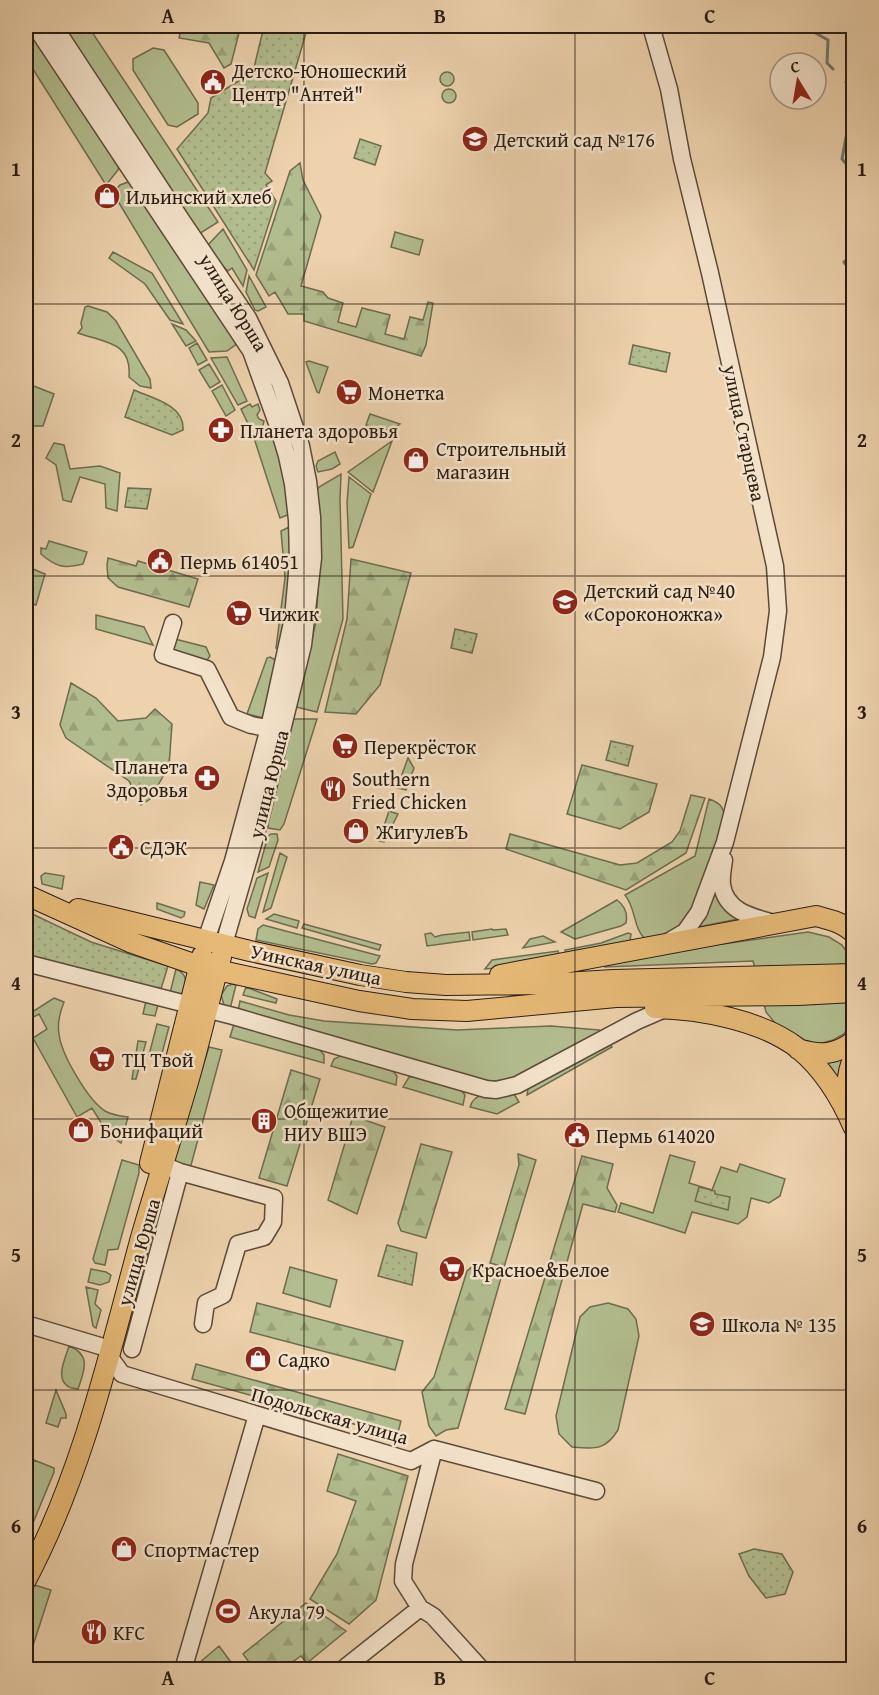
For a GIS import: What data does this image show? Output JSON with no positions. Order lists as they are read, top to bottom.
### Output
{
  "streets": {
    "main road": ["улица Юрша", "Уинская улица"],
    "street": ["улица Старцева", "Подольская улица"]
  },
  "crossings": [
    ["улица Юрша", "Уинская улица"],
    ["улица Юрша", "Подольская улица"]
  ],
  "places": {
    "public building": [
      "Детско-Юношеский Центр \"Антей\"",
      "Пермь 614051",
      "СДЭК",
      "Пермь 614020"
    ],
    "school or university": ["Детский сад №176", "Детский сад №40 «Сороконожка»", "Школа № 135"],
    "shop": [
      "Ильинский хлеб",
      "Строительный магазин",
      "ЖигулевЪ",
      "Бонифаций",
      "Садко",
      "Спортмастер"
    ],
    "supermarket": [
      "Монетка",
      "Чижик",
      "Перекрёсток",
      "ТЦ Твой",
      "Красное&Белое"
    ],
    "pharmacy": ["Планета здоровья", "Планета Здоровья"],
    "restaurant": ["Southern Fried Chicken", "KFC"],
    "building": ["Общежитие НИУ ВШЭ"],
    "sports": ["Акула 79"]
  },
  "north": "top",
  "grid": {
    "columns": ["A", "B", "C"],
    "rows": [
      "1",
      "2",
      "3",
      "4",
      "5",
      "6"
    ]
  }
}
